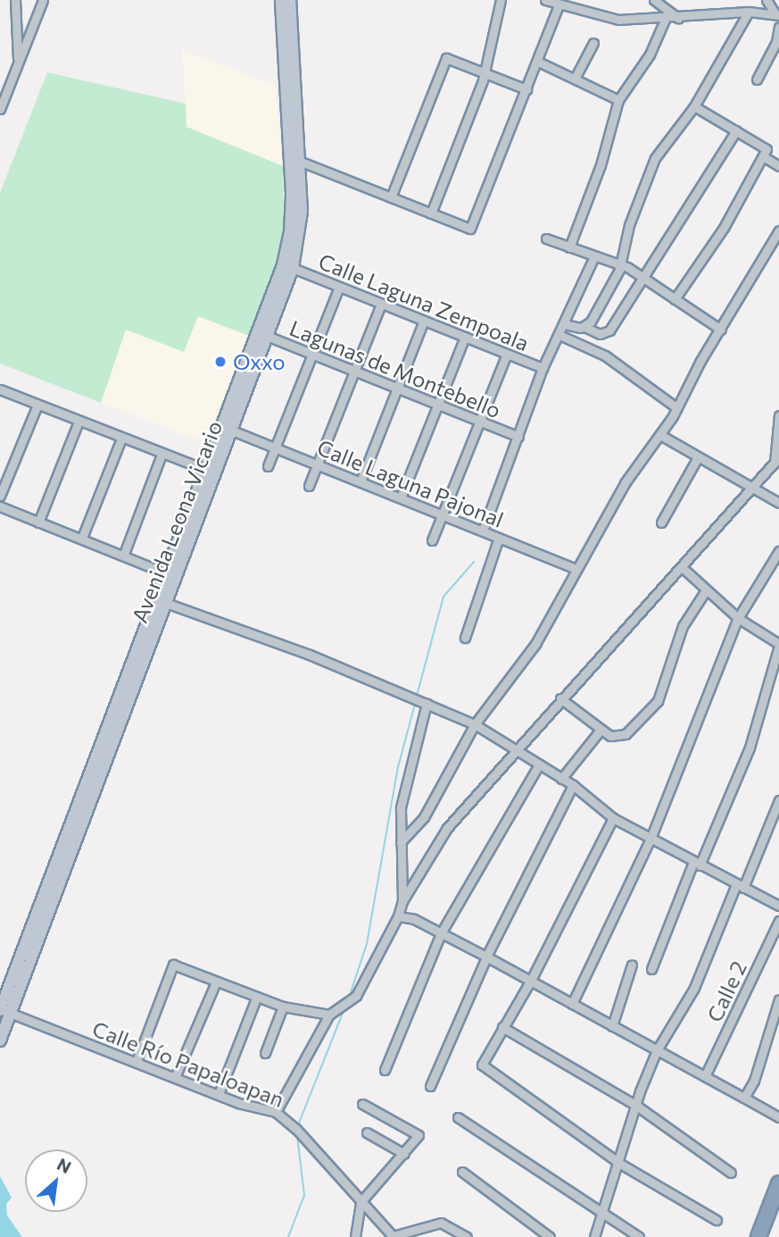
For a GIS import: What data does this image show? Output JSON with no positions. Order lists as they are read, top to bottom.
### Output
{
  "streets": {
    "street": [
      "Calle Laguna Zempoala",
      "Lagunas de Montebello",
      "Calle Laguna Pajonal",
      "Avenida Leona Vicario",
      "Calle 2",
      "Calle Río Papaloapan"
    ]
  },
  "crossings": [
    ["Calle Laguna Zempoala", "Avenida Leona Vicario"],
    ["Lagunas de Montebello", "Avenida Leona Vicario"],
    ["Calle Laguna Pajonal", "Avenida Leona Vicario"],
    ["Avenida Leona Vicario", "Calle Río Papaloapan"]
  ],
  "places": ["Oxxo"],
  "north": "top right"
}
